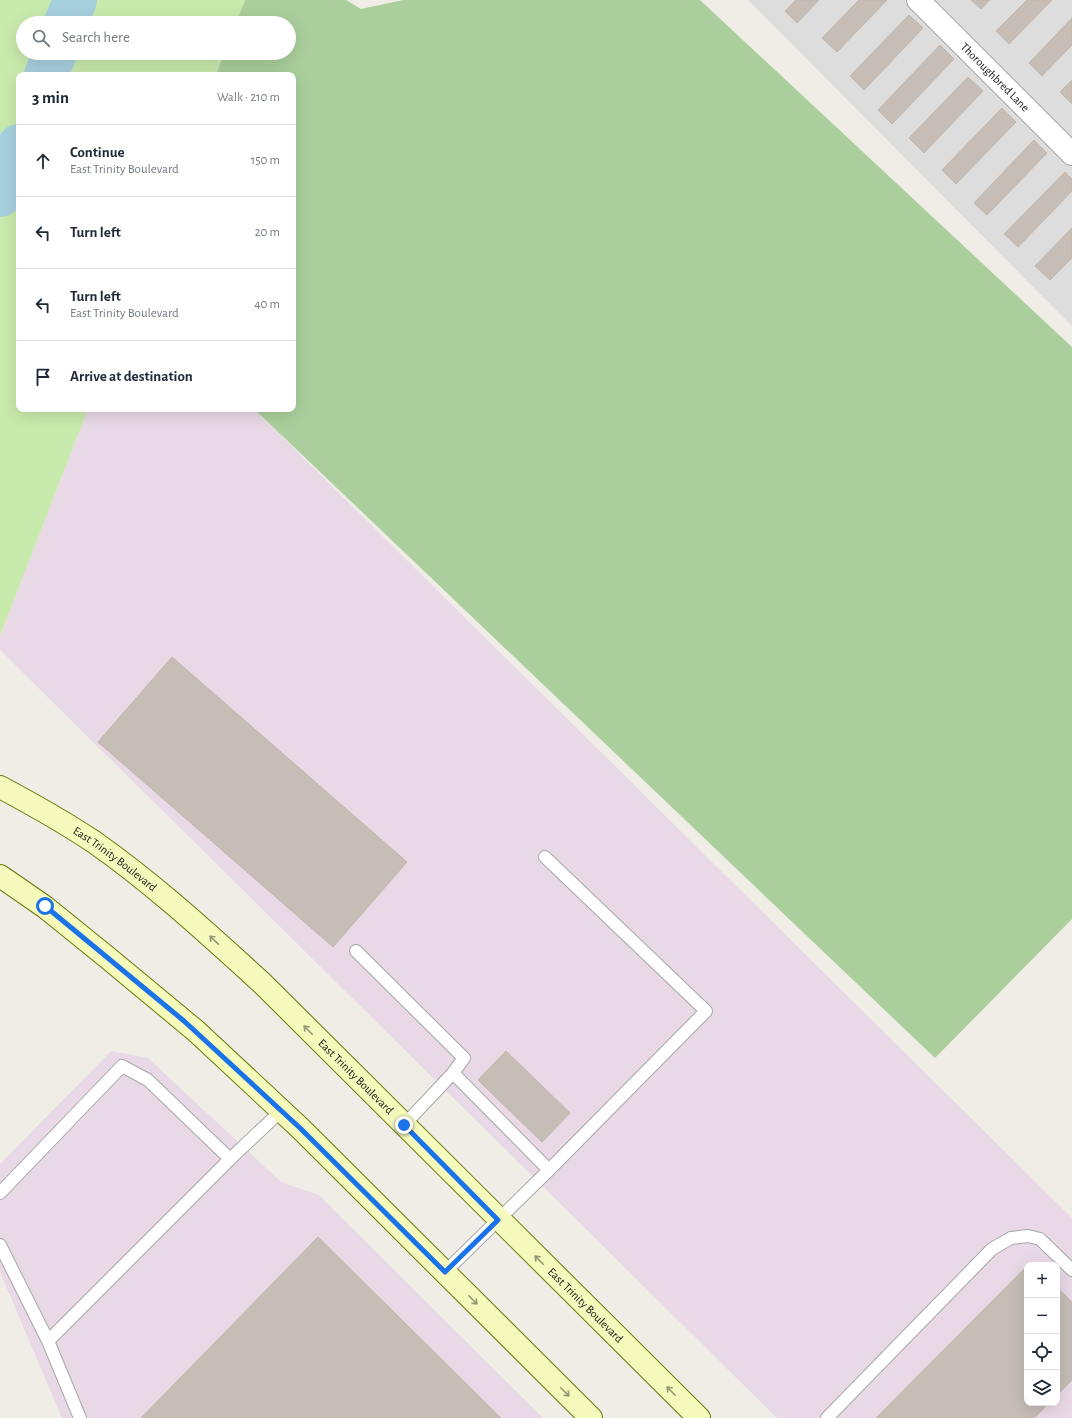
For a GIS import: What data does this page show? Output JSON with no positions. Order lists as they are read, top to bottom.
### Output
{
  "streets": {
    "main road": ["East Trinity Boulevard"],
    "street": ["Thoroughbred Lane"]
  },
  "page": {
    "search": "Search here",
    "heading": ["3 min", "Walk · 210 m"],
    "list": [
      ["Continue", "East Trinity Boulevard", "150 m"],
      ["Turn left", "20 m"],
      ["Turn left", "East Trinity Boulevard", "40 m"],
      "Arrive at destination"
    ],
    "map_buttons": ["+", "−"]
  }
}
